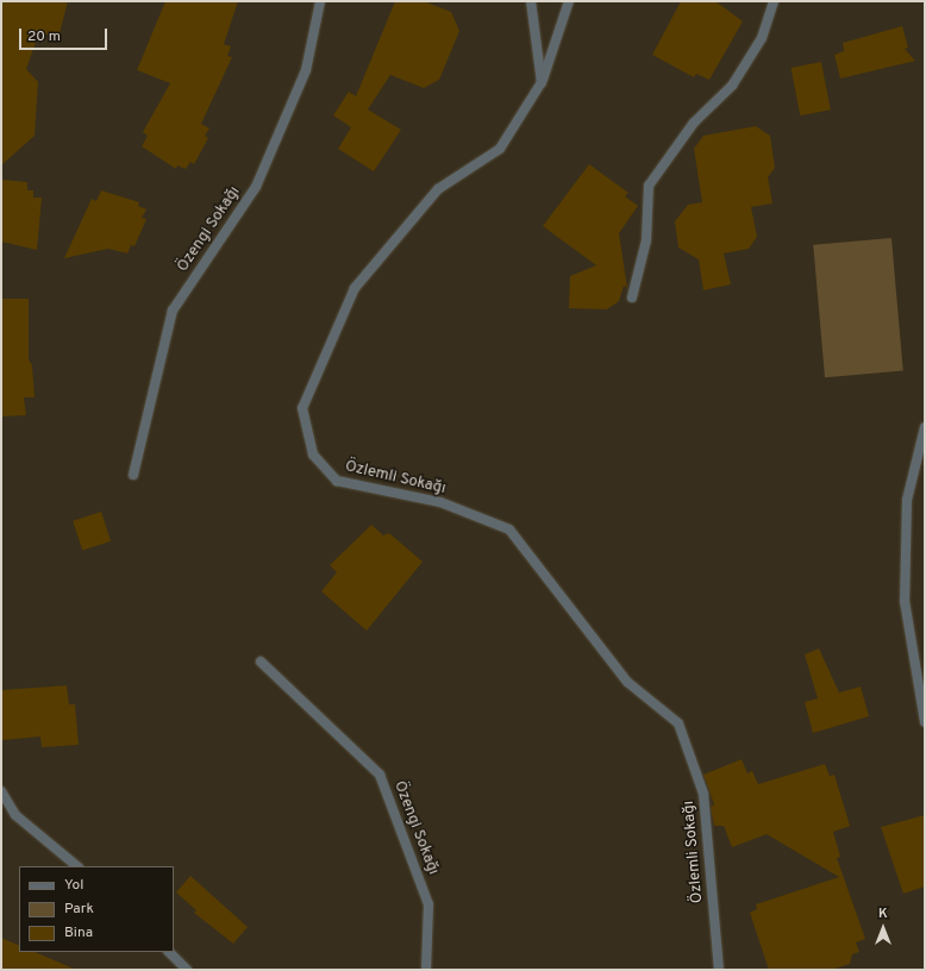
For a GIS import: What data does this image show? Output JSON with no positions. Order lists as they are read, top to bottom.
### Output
{
  "streets": {
    "street": ["Özengi Sokağı", "Özlemli Sokağı"]
  },
  "legend": ["Yol", "Park", "Bina"],
  "scale_bar": "20 m",
  "north": "top"
}
